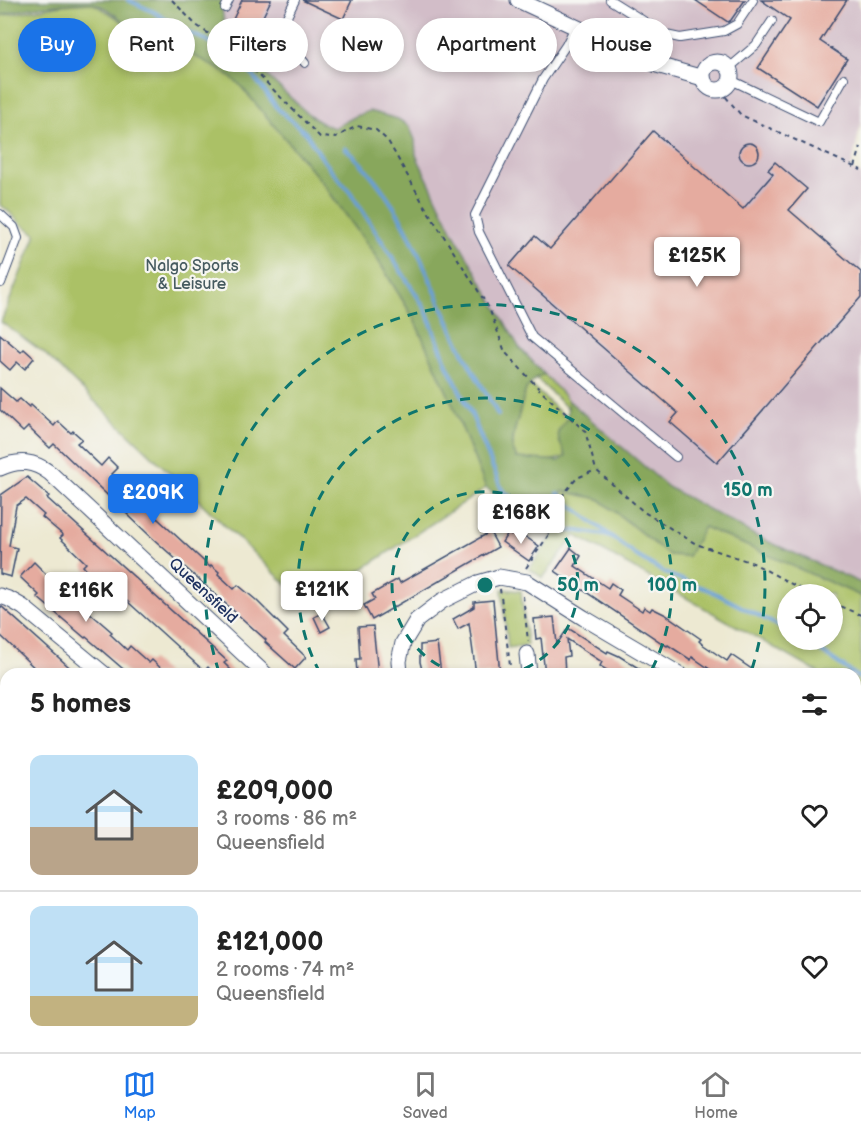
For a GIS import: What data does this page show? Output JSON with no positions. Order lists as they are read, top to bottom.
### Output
{
  "streets": {
    "street": ["Queensfield"]
  },
  "parks": ["Nalgo Sports & Leisure"],
  "page": {
    "chip": [
      "Buy",
      "Rent",
      "Filters",
      "New",
      "Apartment",
      "House"
    ],
    "price": [
      "£125K",
      "£209K",
      "£168K",
      "£121K",
      "£116K"
    ],
    "heading": "5 homes",
    "list": [
      {
        "name": "£209,000",
        "note": "3 rooms · 86 m² · Queensfield"
      },
      {
        "name": "£121,000",
        "note": "2 rooms · 74 m² · Queensfield"
      }
    ],
    "tabs": ["Map", "Saved", "Home"]
  },
  "rings": ["150 m", "50 m", "100 m"]
}
